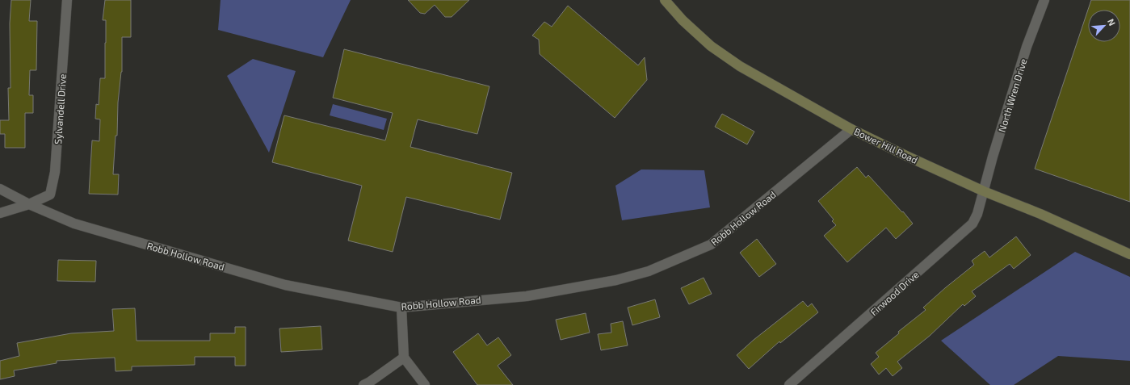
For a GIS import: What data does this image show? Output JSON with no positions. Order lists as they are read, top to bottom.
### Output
{
  "streets": {
    "main road": ["Bower Hill Road"],
    "street": [
      "North Wren Drive",
      "Sylvandell Drive",
      "Robb Hollow Road",
      "Firwood Drive"
    ]
  },
  "crossings": [
    ["North Wren Drive", "Bower Hill Road"],
    ["North Wren Drive", "Firwood Drive"],
    ["Sylvandell Drive", "Robb Hollow Road"],
    ["Bower Hill Road", "Robb Hollow Road"],
    ["Bower Hill Road", "Firwood Drive"]
  ],
  "north": "top right"
}
